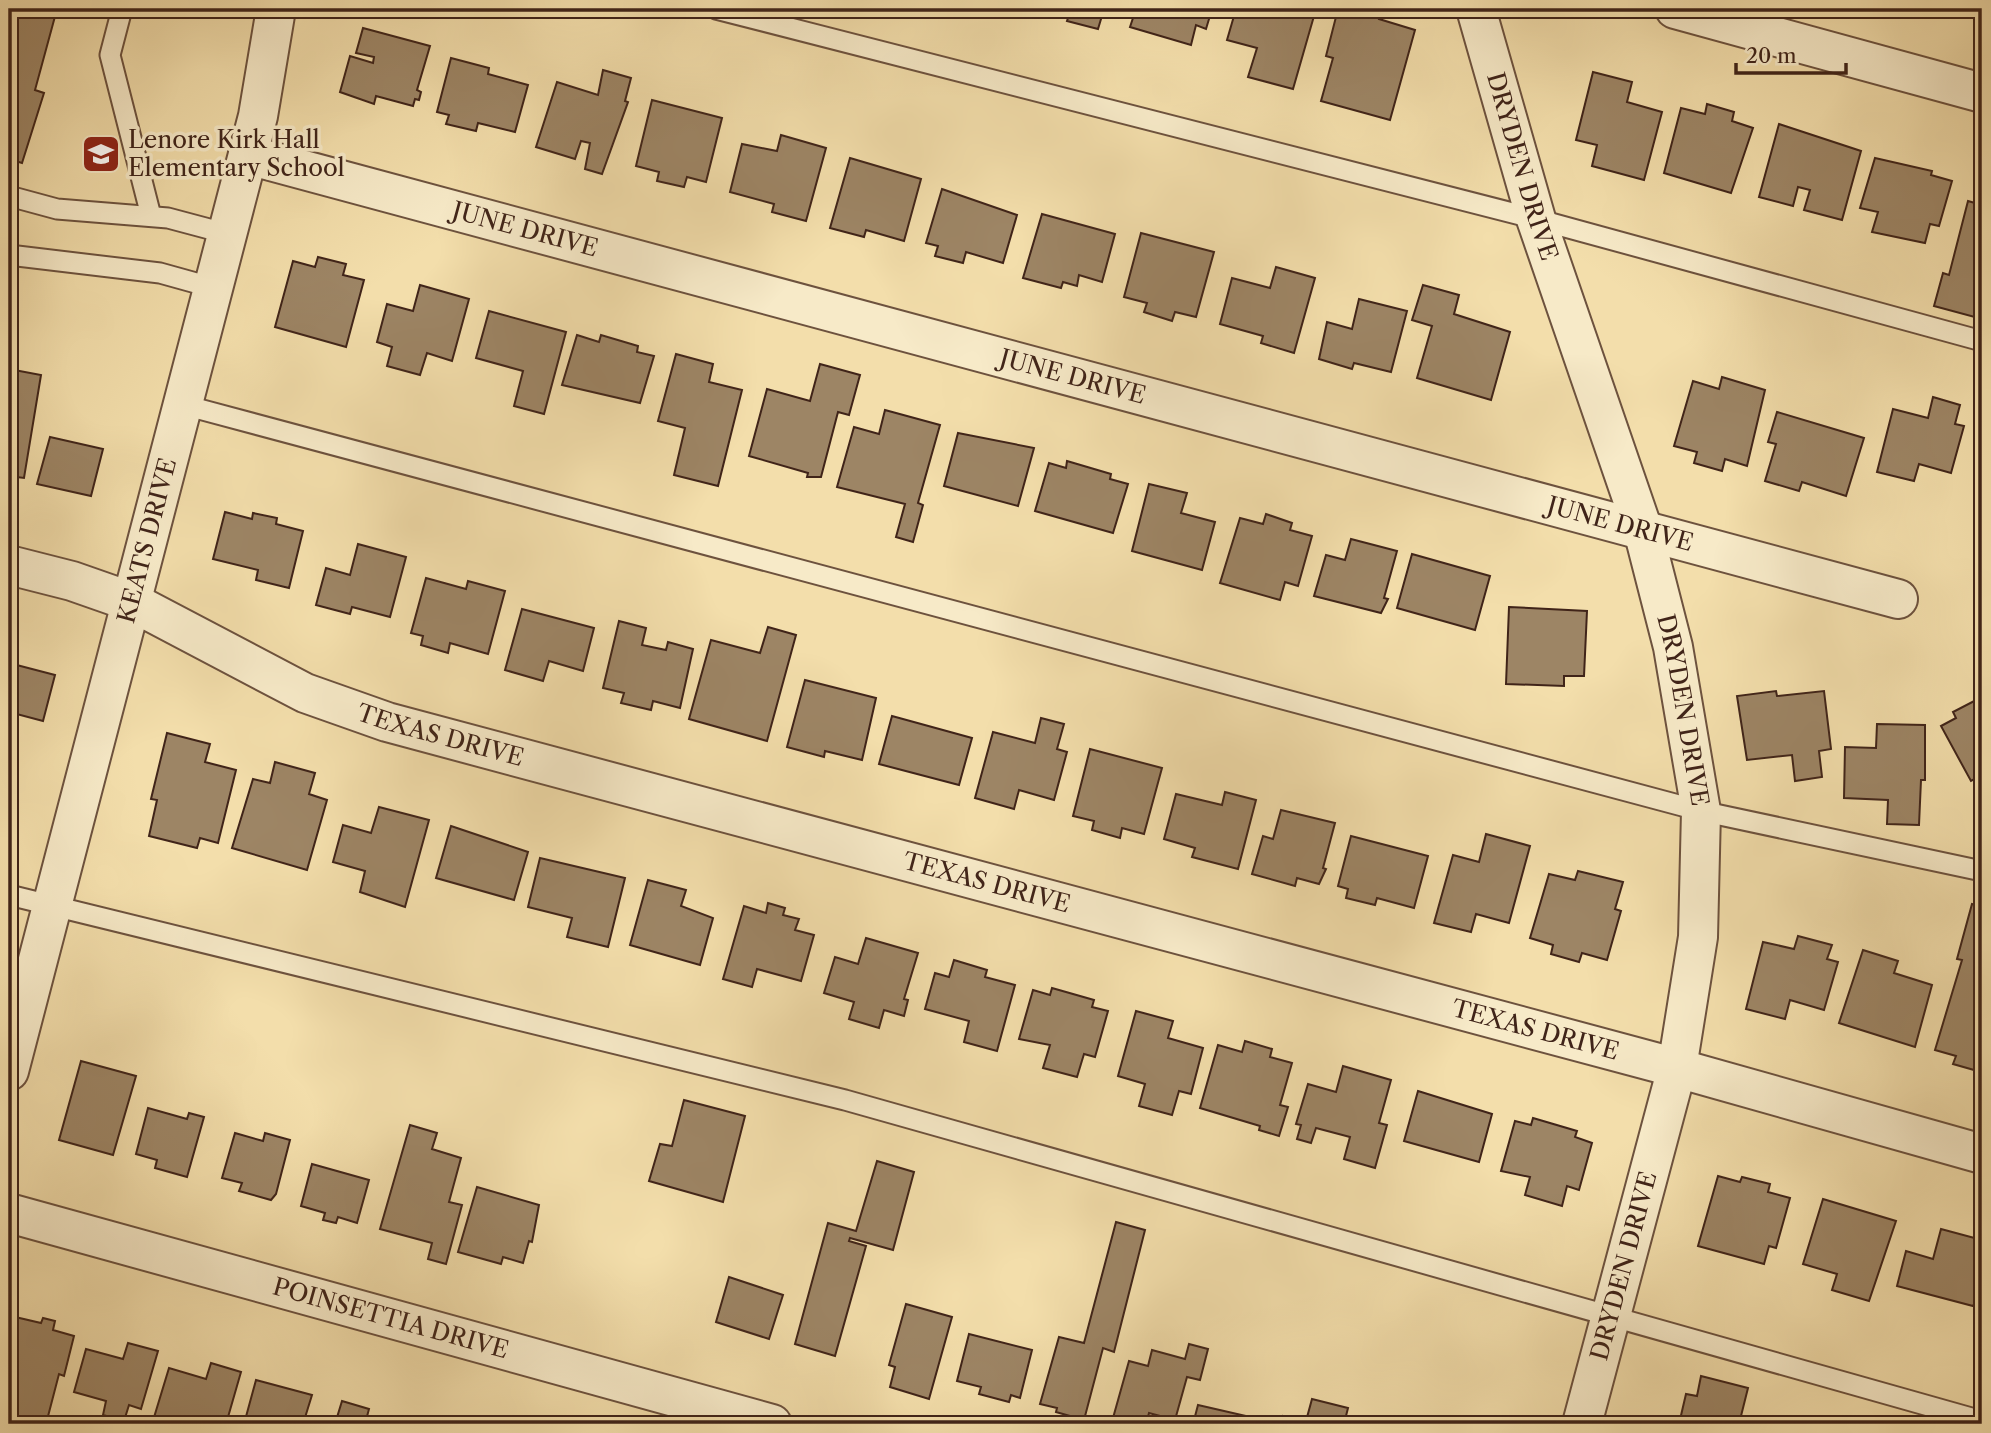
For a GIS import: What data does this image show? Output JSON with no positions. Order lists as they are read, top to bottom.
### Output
{
  "streets": {
    "street": [
      "DRYDEN DRIVE",
      "JUNE DRIVE",
      "KEATS DRIVE",
      "TEXAS DRIVE",
      "POINSETTIA DRIVE"
    ]
  },
  "crossings": [
    ["DRYDEN DRIVE", "JUNE DRIVE"],
    ["DRYDEN DRIVE", "TEXAS DRIVE"],
    ["JUNE DRIVE", "KEATS DRIVE"],
    ["KEATS DRIVE", "TEXAS DRIVE"]
  ],
  "places": {
    "school or university": ["Lenore Kirk Hall Elementary School"]
  },
  "scale_bar": "20 m"
}
